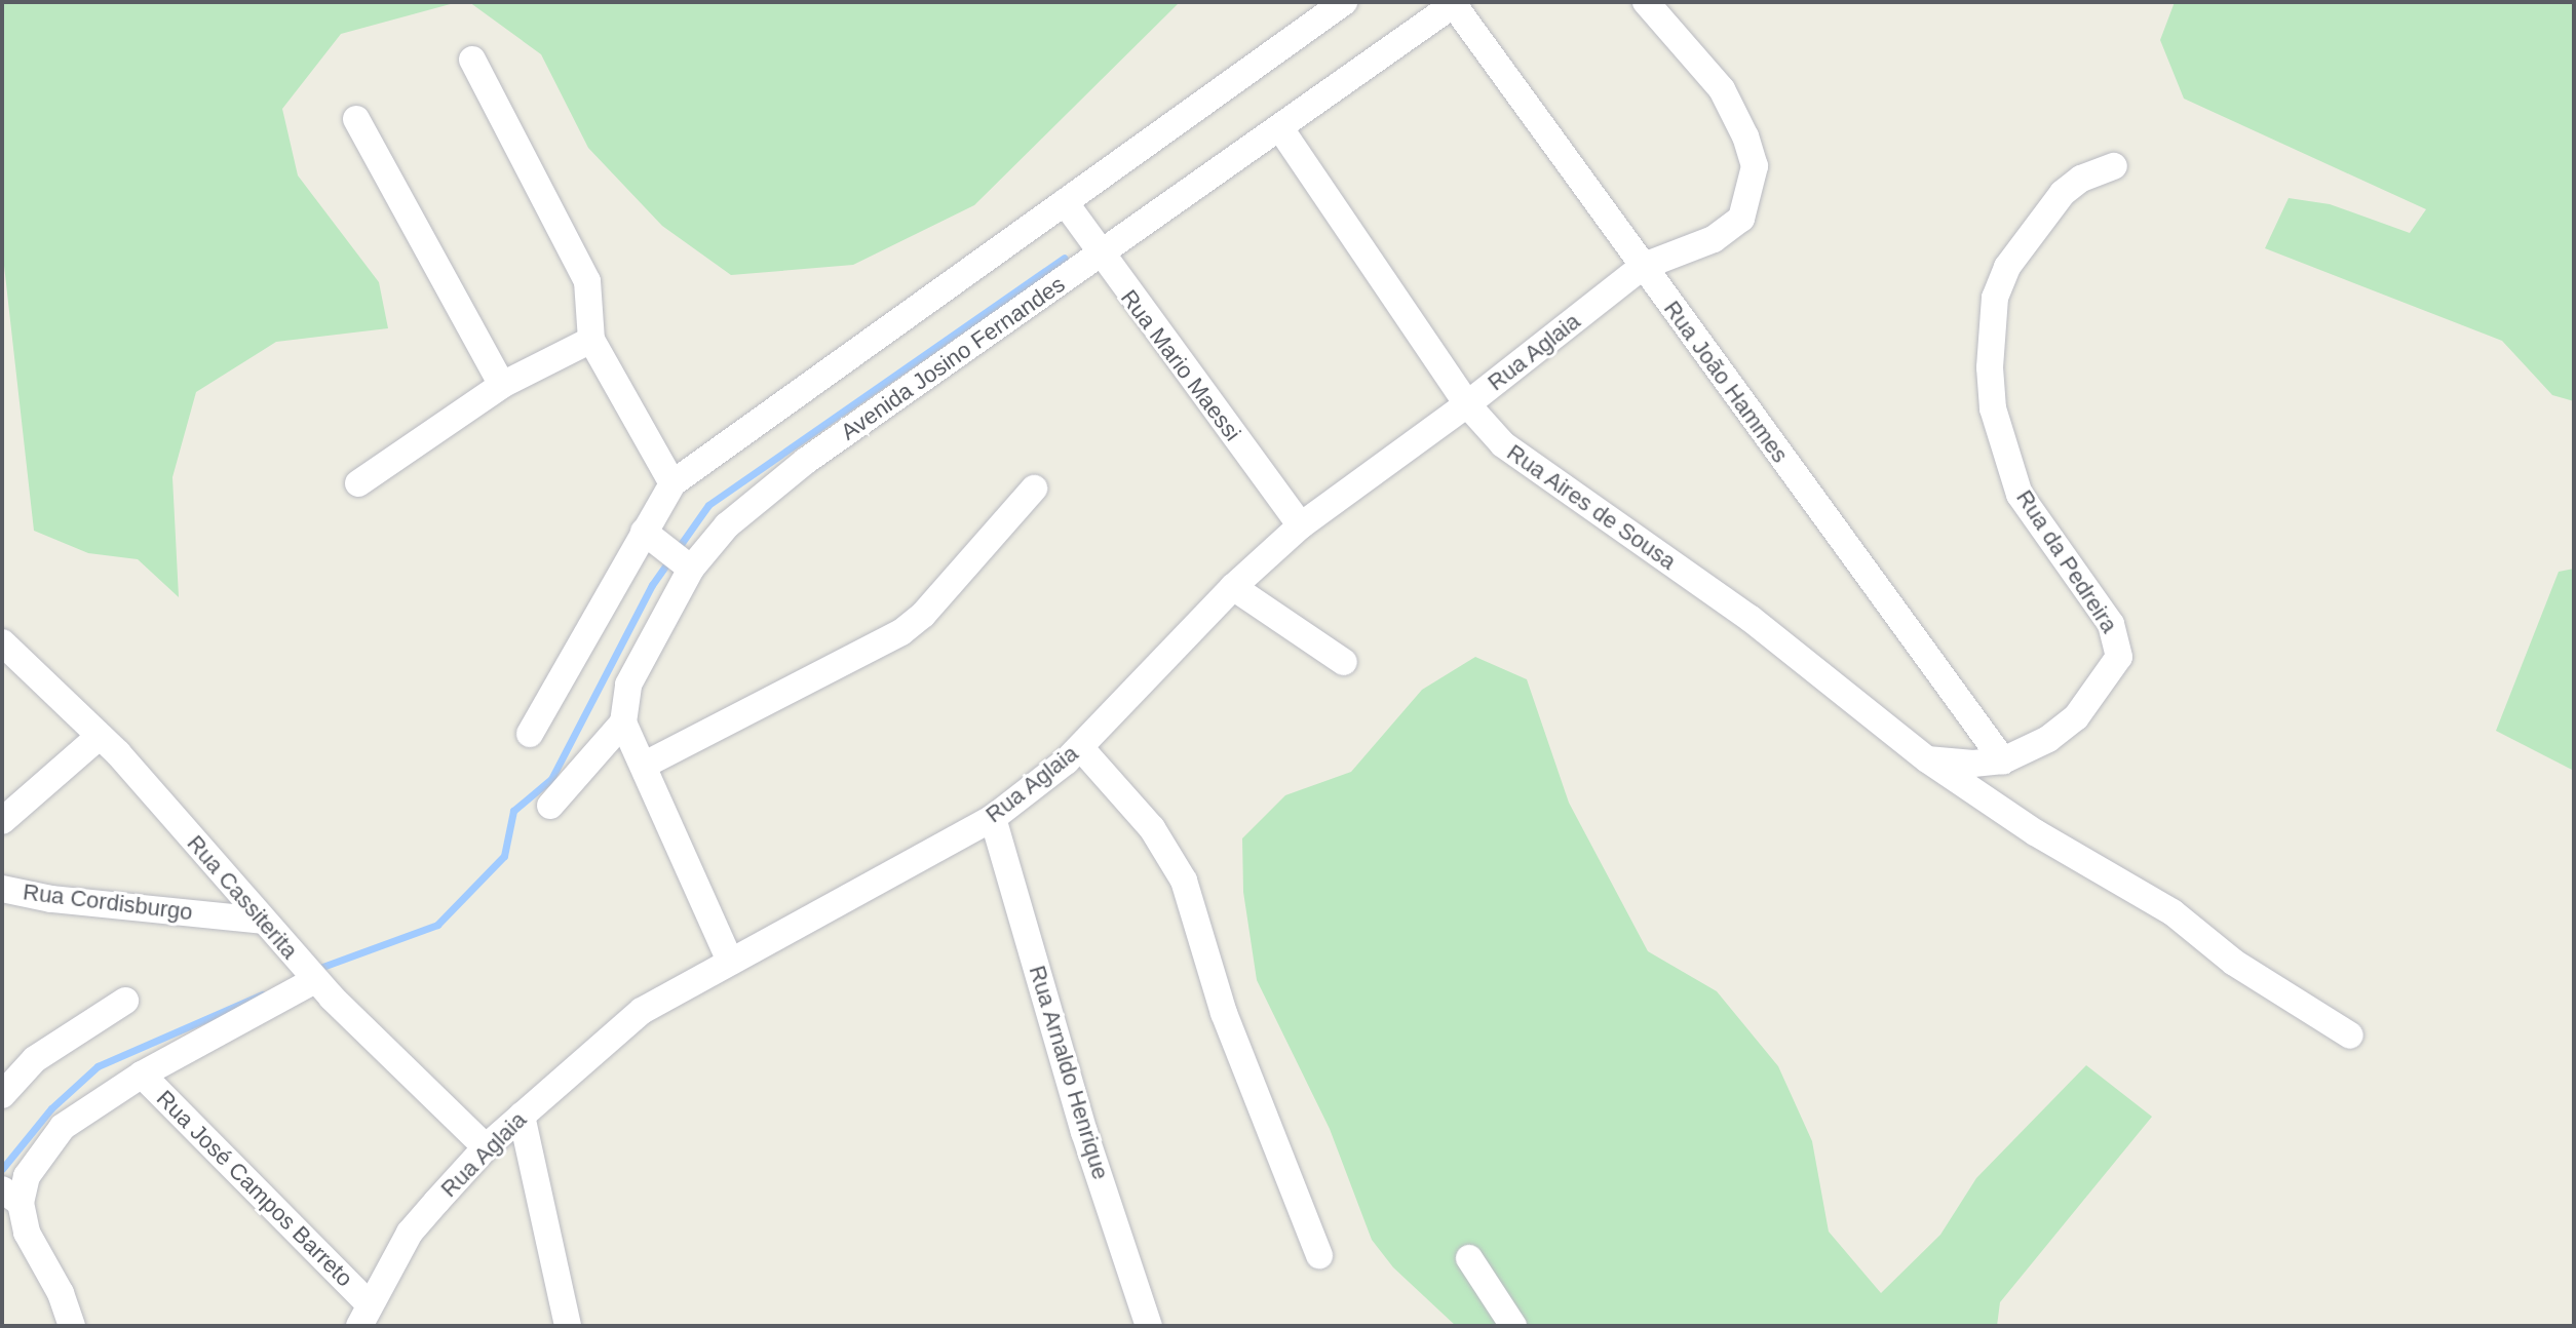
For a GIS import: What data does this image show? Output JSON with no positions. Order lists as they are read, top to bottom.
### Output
{
  "streets": {
    "street": [
      "Rua Aglaia",
      "Avenida Josino Fernandes",
      "Rua Mario Maessi",
      "Rua João Hammes",
      "Rua Aires de Sousa",
      "Rua da Pedreira",
      "Rua Cassiterita",
      "Rua Cordisburgo",
      "Rua Arnaldo Henrique",
      "Rua José Campos Barreto"
    ]
  },
  "crossings": [
    ["Rua Aglaia", "Rua Mario Maessi"],
    ["Rua Aglaia", "Rua João Hammes"],
    ["Rua Aglaia", "Rua Aires de Sousa"],
    ["Rua Aglaia", "Rua Cassiterita"],
    ["Rua Aglaia", "Rua Arnaldo Henrique"],
    ["Rua Aglaia", "Rua José Campos Barreto"],
    ["Avenida Josino Fernandes", "Rua Mario Maessi"],
    ["Avenida Josino Fernandes", "Rua João Hammes"],
    ["Avenida Josino Fernandes", "Rua Aires de Sousa"],
    ["Rua João Hammes", "Rua da Pedreira"],
    ["Rua Cassiterita", "Rua Cordisburgo"]
  ]
}
